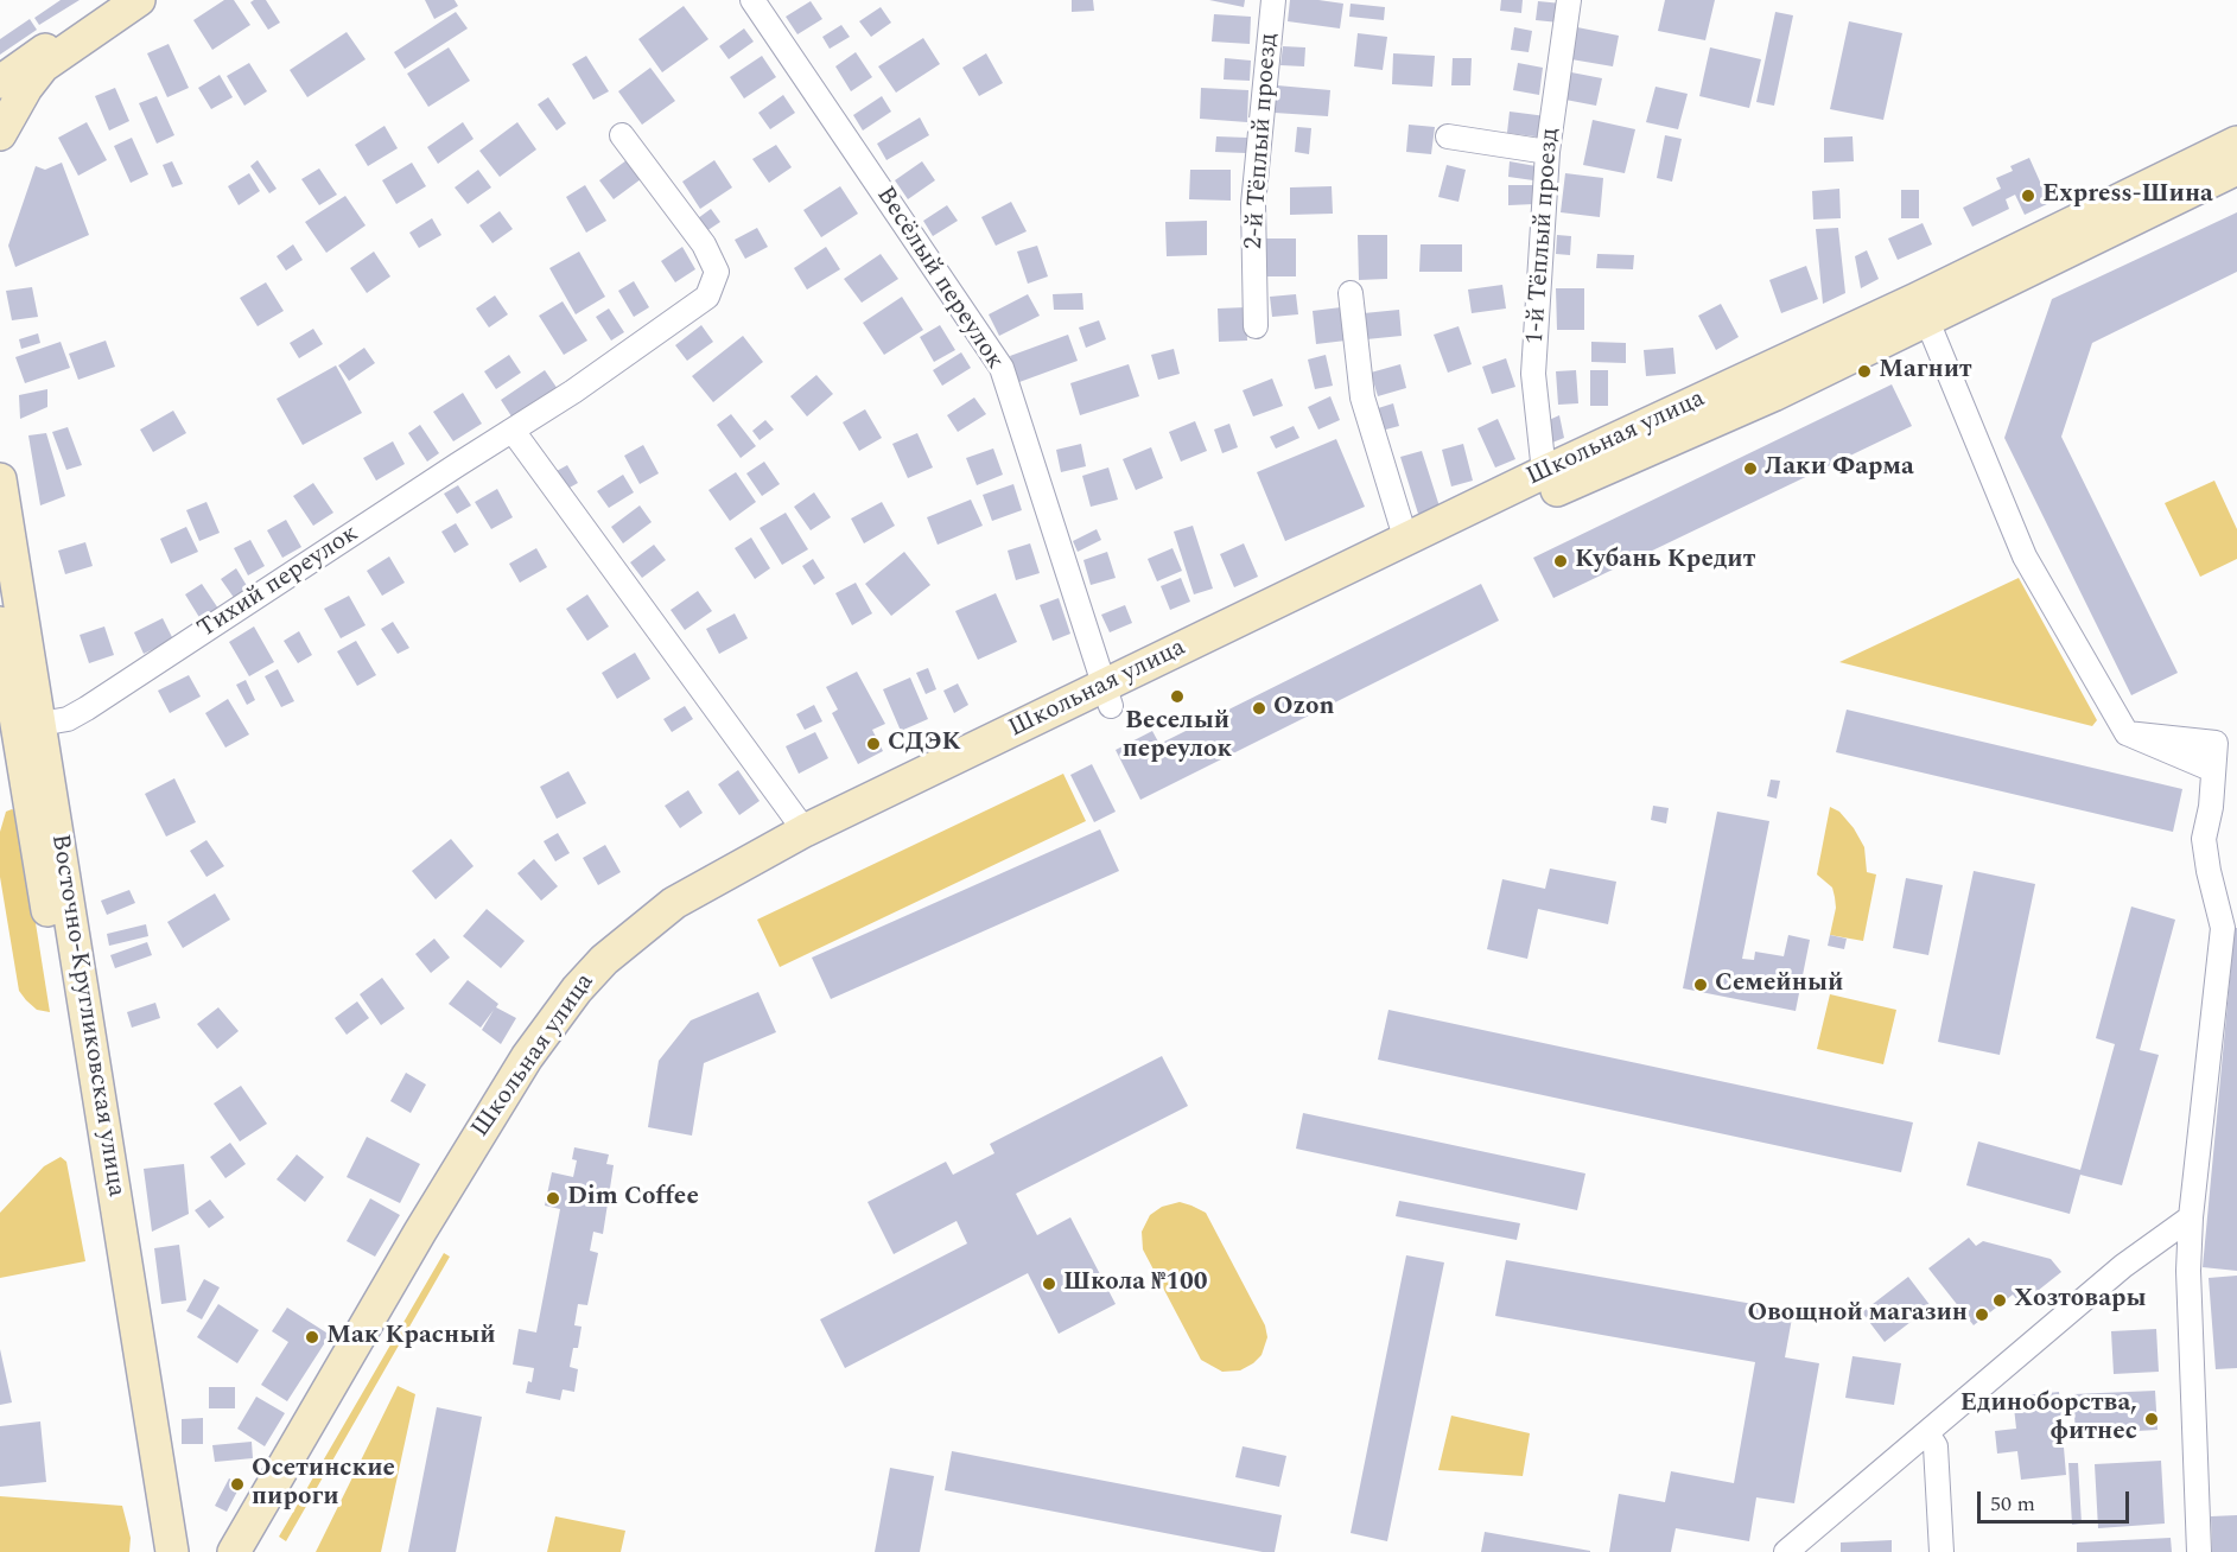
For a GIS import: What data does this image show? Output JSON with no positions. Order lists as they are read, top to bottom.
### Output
{
  "streets": {
    "main road": ["Школьная улица", "Восточно-Кругликовская улица"],
    "street": [
      "2-й Тёплый проезд",
      "1-й Тёплый проезд",
      "Весёлый переулок",
      "Тихий переулок"
    ]
  },
  "crossings": [
    ["1-й Тёплый проезд", "Школьная улица"],
    ["Весёлый переулок", "Школьная улица"],
    ["Тихий переулок", "Восточно-Кругликовская улица"]
  ],
  "places": [
    "Express-Шина",
    "Магнит",
    "Лаки Фарма",
    "Кубань Кредит",
    "Веселый переулок",
    "Ozon",
    "СДЭК",
    "Семейный",
    "Dim Coffee",
    "Школа №100",
    "Хозтовары",
    "Овощной магазин",
    "Мак Красный",
    "Единоборства, фитнес",
    "Осетинские пироги"
  ],
  "scale_bar": "50 m"
}
